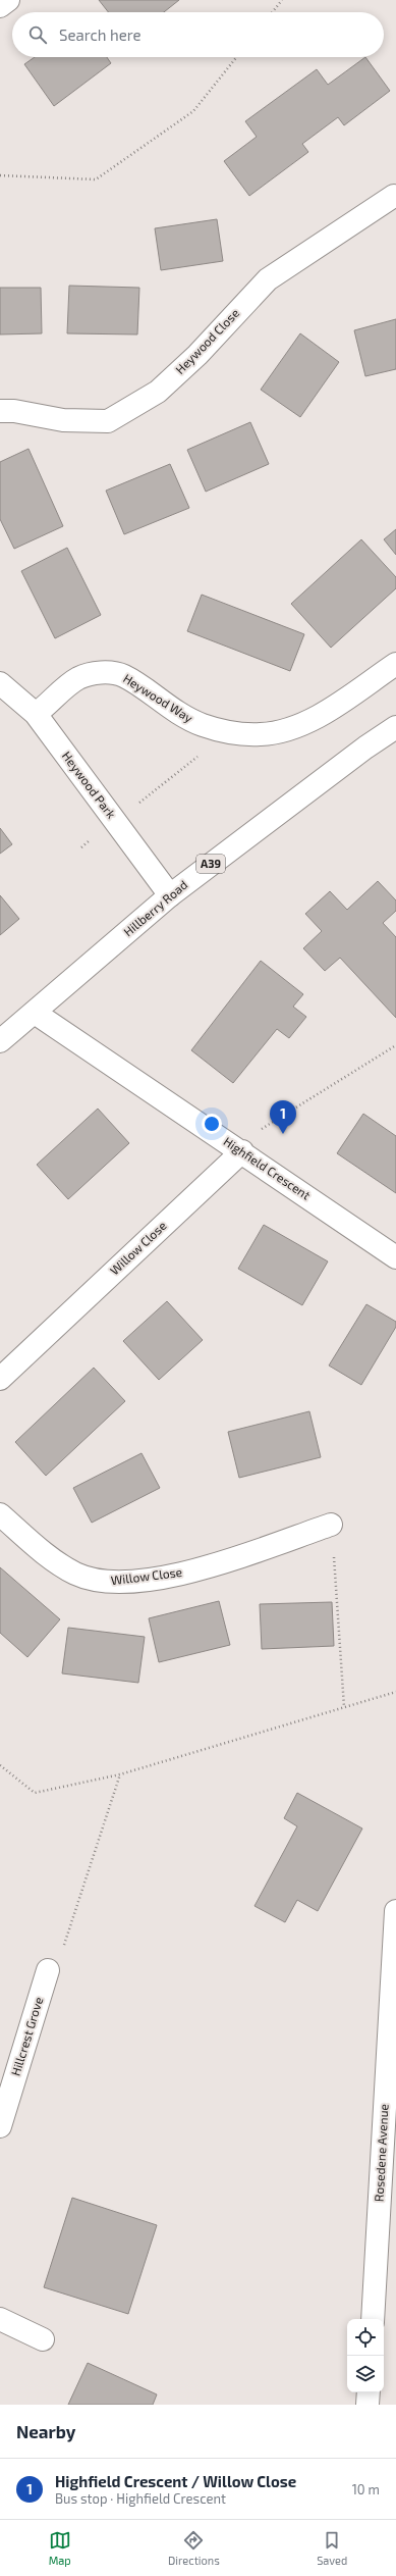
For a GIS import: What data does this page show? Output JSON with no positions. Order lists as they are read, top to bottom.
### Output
{
  "streets": {
    "main road": [
      "Heywood Close",
      "Heywood Way",
      "Heywood Park",
      "A39",
      "Hillberry Road",
      "Highfield Crescent",
      "Willow Close",
      "Hillcrest Grove",
      "Rosedene Avenue"
    ]
  },
  "crossings": [
    ["Heywood Way", "Heywood Park"],
    ["Heywood Park", "Hillberry Road"],
    ["Hillberry Road", "Highfield Crescent"],
    ["Highfield Crescent", "Willow Close"]
  ],
  "page": {
    "search": "Search here",
    "pins": "1",
    "heading": "Nearby",
    "list": [
      {
        "mark": "1",
        "name": "Highfield Crescent / Willow Close",
        "note": "Bus stop · Highfield Crescent",
        "value": "10 m"
      }
    ],
    "nav": ["Map", "Directions", "Saved"]
  }
}
